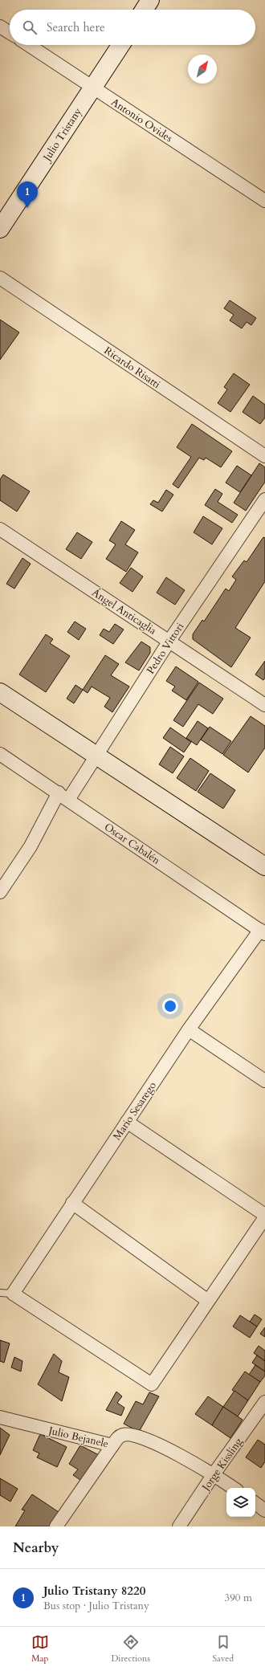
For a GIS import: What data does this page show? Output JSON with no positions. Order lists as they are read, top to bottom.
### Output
{
  "streets": {
    "main road": ["Julio Tristany"],
    "street": [
      "Antonio Ovides",
      "Ricardo Risatti",
      "Ángel Anticaglia",
      "Pedro Vittori",
      "Oscar Cabalén",
      "Mario Sesarego",
      "Julio Bejanele",
      "Jorge Kissling"
    ]
  },
  "crossings": [
    ["Antonio Ovides", "Julio Tristany"],
    ["Ángel Anticaglia", "Pedro Vittori"],
    ["Pedro Vittori", "Oscar Cabalén"],
    ["Oscar Cabalén", "Mario Sesarego"],
    ["Julio Bejanele", "Jorge Kissling"]
  ],
  "north": "top right",
  "page": {
    "search": "Search here",
    "pins": "1",
    "heading": "Nearby",
    "list": [
      {
        "mark": "1",
        "name": "Julio Tristany 8220",
        "note": "Bus stop · Julio Tristany",
        "value": "390 m"
      }
    ],
    "nav": ["Map", "Directions", "Saved"]
  }
}
